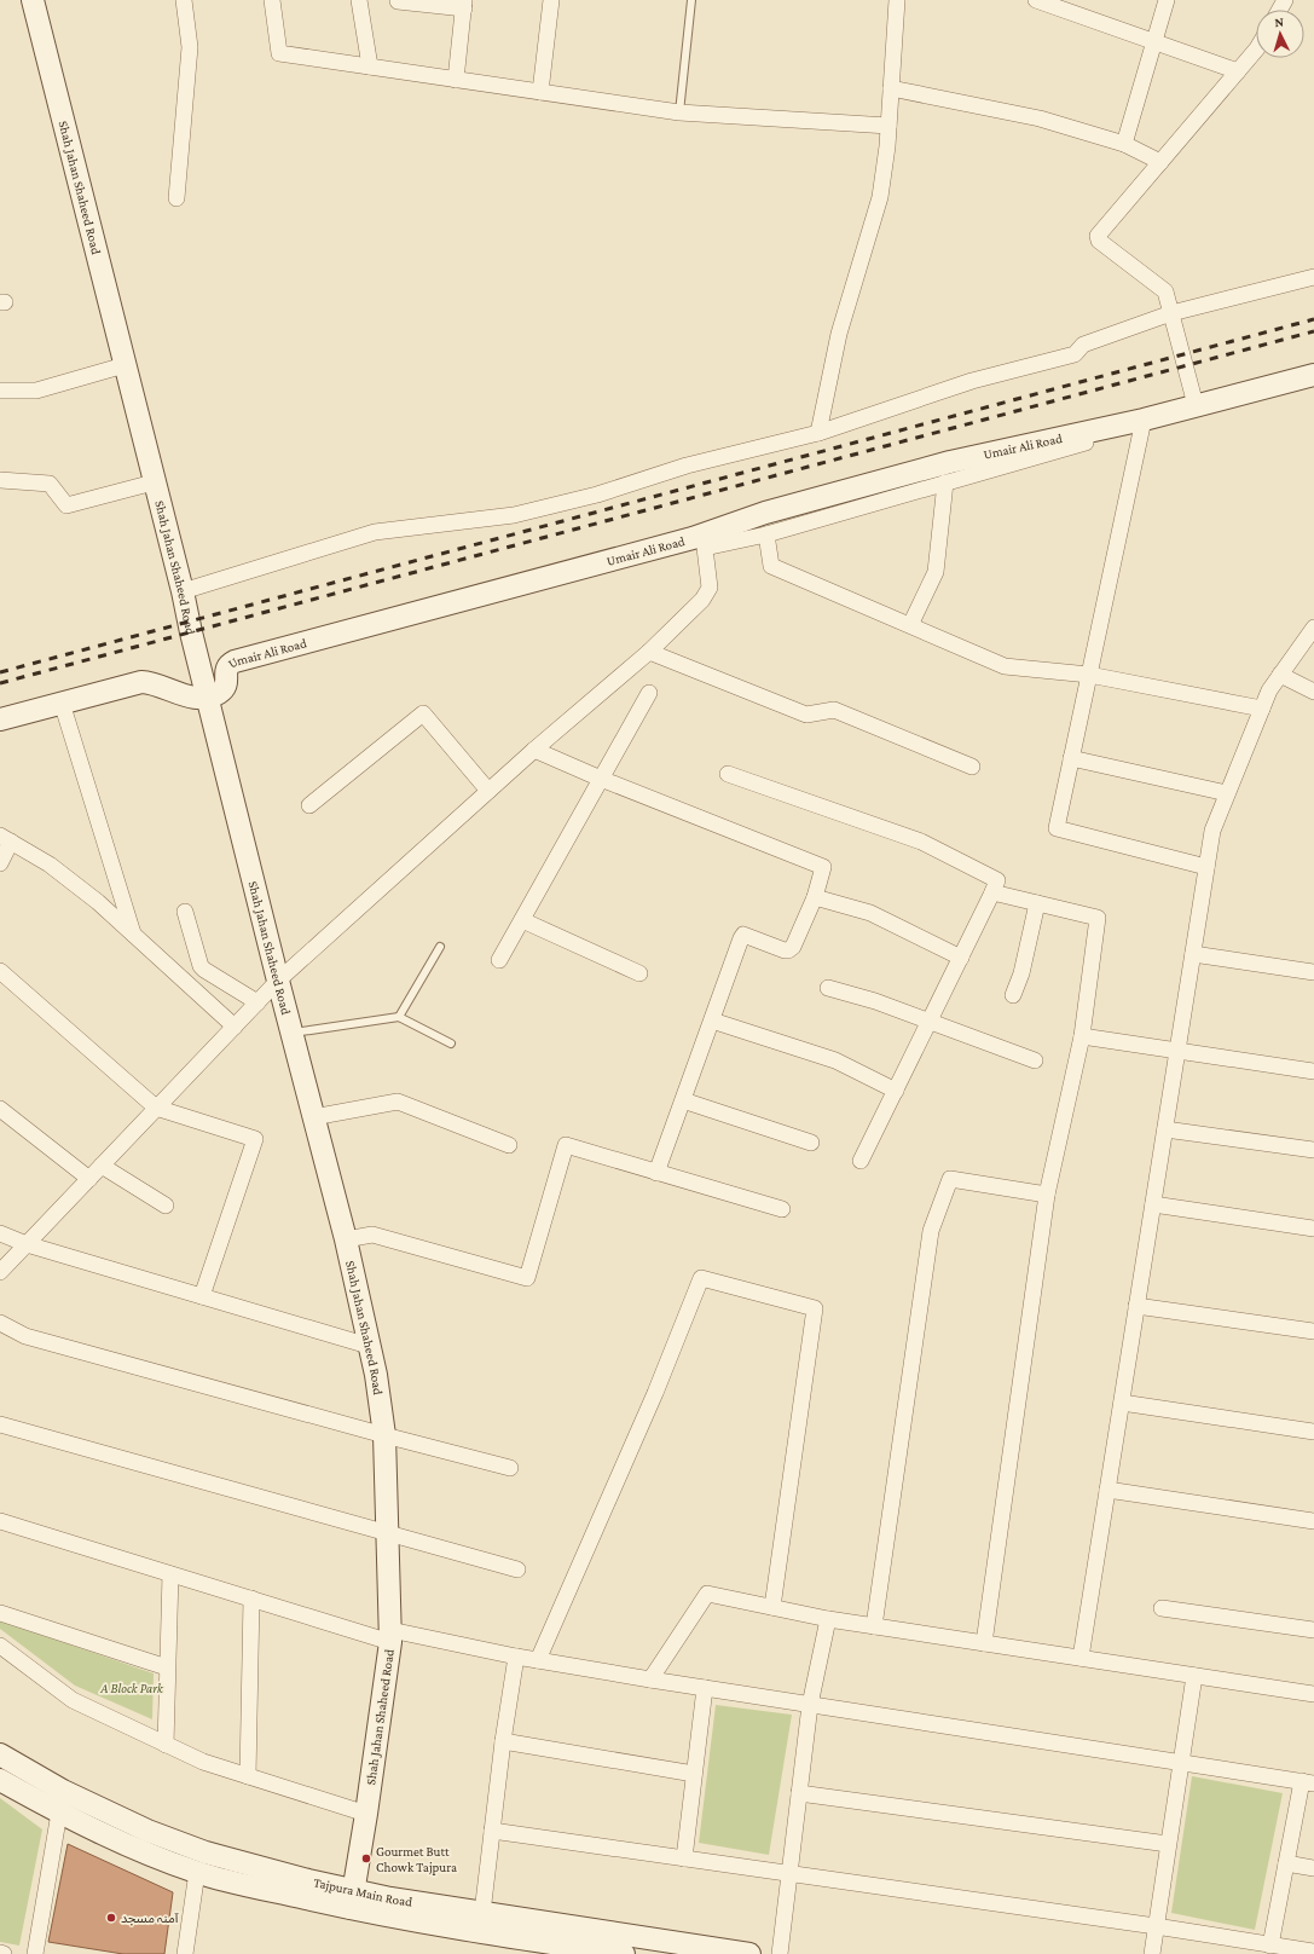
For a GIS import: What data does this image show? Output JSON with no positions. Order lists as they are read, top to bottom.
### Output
{
  "streets": {
    "street": ["Shah Jahan Shaheed Road", "Umair Ali Road", "Tajpura Main Road"]
  },
  "crossings": [
    ["Shah Jahan Shaheed Road", "Umair Ali Road"],
    ["Shah Jahan Shaheed Road", "Tajpura Main Road"]
  ],
  "parks": ["A Block Park"],
  "places": ["Gourmet Butt Chowk Tajpura", "آمنہ مسجد"],
  "north": "top"
}
